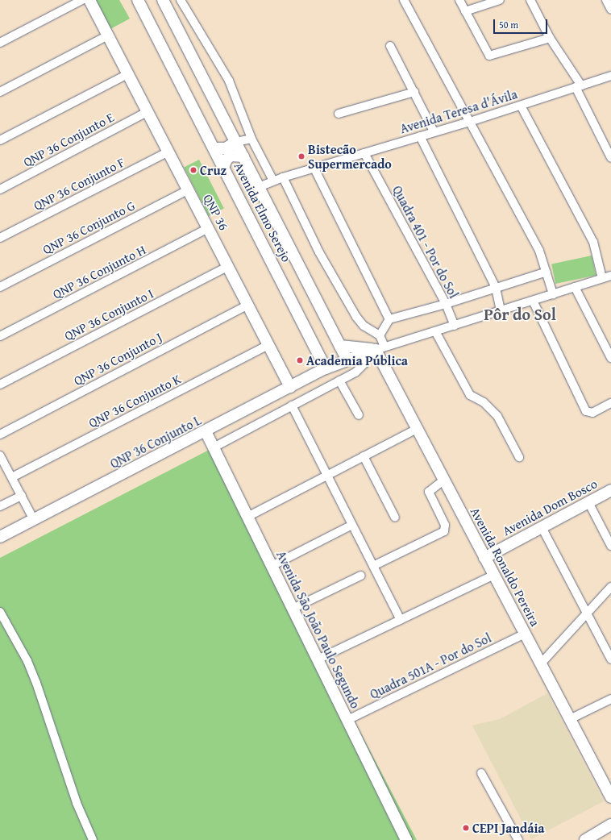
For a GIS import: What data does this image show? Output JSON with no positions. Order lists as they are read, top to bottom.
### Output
{
  "streets": {
    "street": [
      "Avenida Teresa d'Ávila",
      "QNP 36 Conjunto E",
      "QNP 36 Conjunto F",
      "QNP 36",
      "Avenida Elmo Serejo",
      "QNP 36 Conjunto G",
      "Quadra 401 - Por do Sol",
      "QNP 36 Conjunto H",
      "QNP 36 Conjunto I",
      "QNP 36 Conjunto J",
      "QNP 36 Conjunto K",
      "QNP 36 Conjunto L",
      "Avenida Dom Bosco",
      "Avenida Ronaldo Pereira",
      "Avenida São João Paulo Segundo",
      "Quadra 501A - Por do Sol"
    ]
  },
  "crossings": [
    ["Avenida Teresa d'Ávila", "Avenida Elmo Serejo"],
    ["Avenida Teresa d'Ávila", "Quadra 401 - Por do Sol"],
    ["QNP 36 Conjunto E", "QNP 36"],
    ["QNP 36 Conjunto F", "QNP 36"],
    ["QNP 36", "QNP 36 Conjunto G"],
    ["QNP 36", "QNP 36 Conjunto H"],
    ["QNP 36", "QNP 36 Conjunto I"],
    ["QNP 36", "QNP 36 Conjunto J"],
    ["QNP 36", "QNP 36 Conjunto K"],
    ["QNP 36", "QNP 36 Conjunto L"],
    ["Avenida Elmo Serejo", "QNP 36 Conjunto L"],
    ["QNP 36 Conjunto L", "Avenida Ronaldo Pereira"],
    ["QNP 36 Conjunto L", "Avenida São João Paulo Segundo"],
    ["Avenida Dom Bosco", "Avenida Ronaldo Pereira"],
    ["Avenida Ronaldo Pereira", "Quadra 501A - Por do Sol"],
    ["Avenida São João Paulo Segundo", "Quadra 501A - Por do Sol"]
  ],
  "districts": ["Pôr do Sol"],
  "places": [
    "Bistecão Supermercado",
    "Cruz",
    "Academia Pública",
    "CEPI Jandáia"
  ],
  "scale_bar": "50 m"
}
